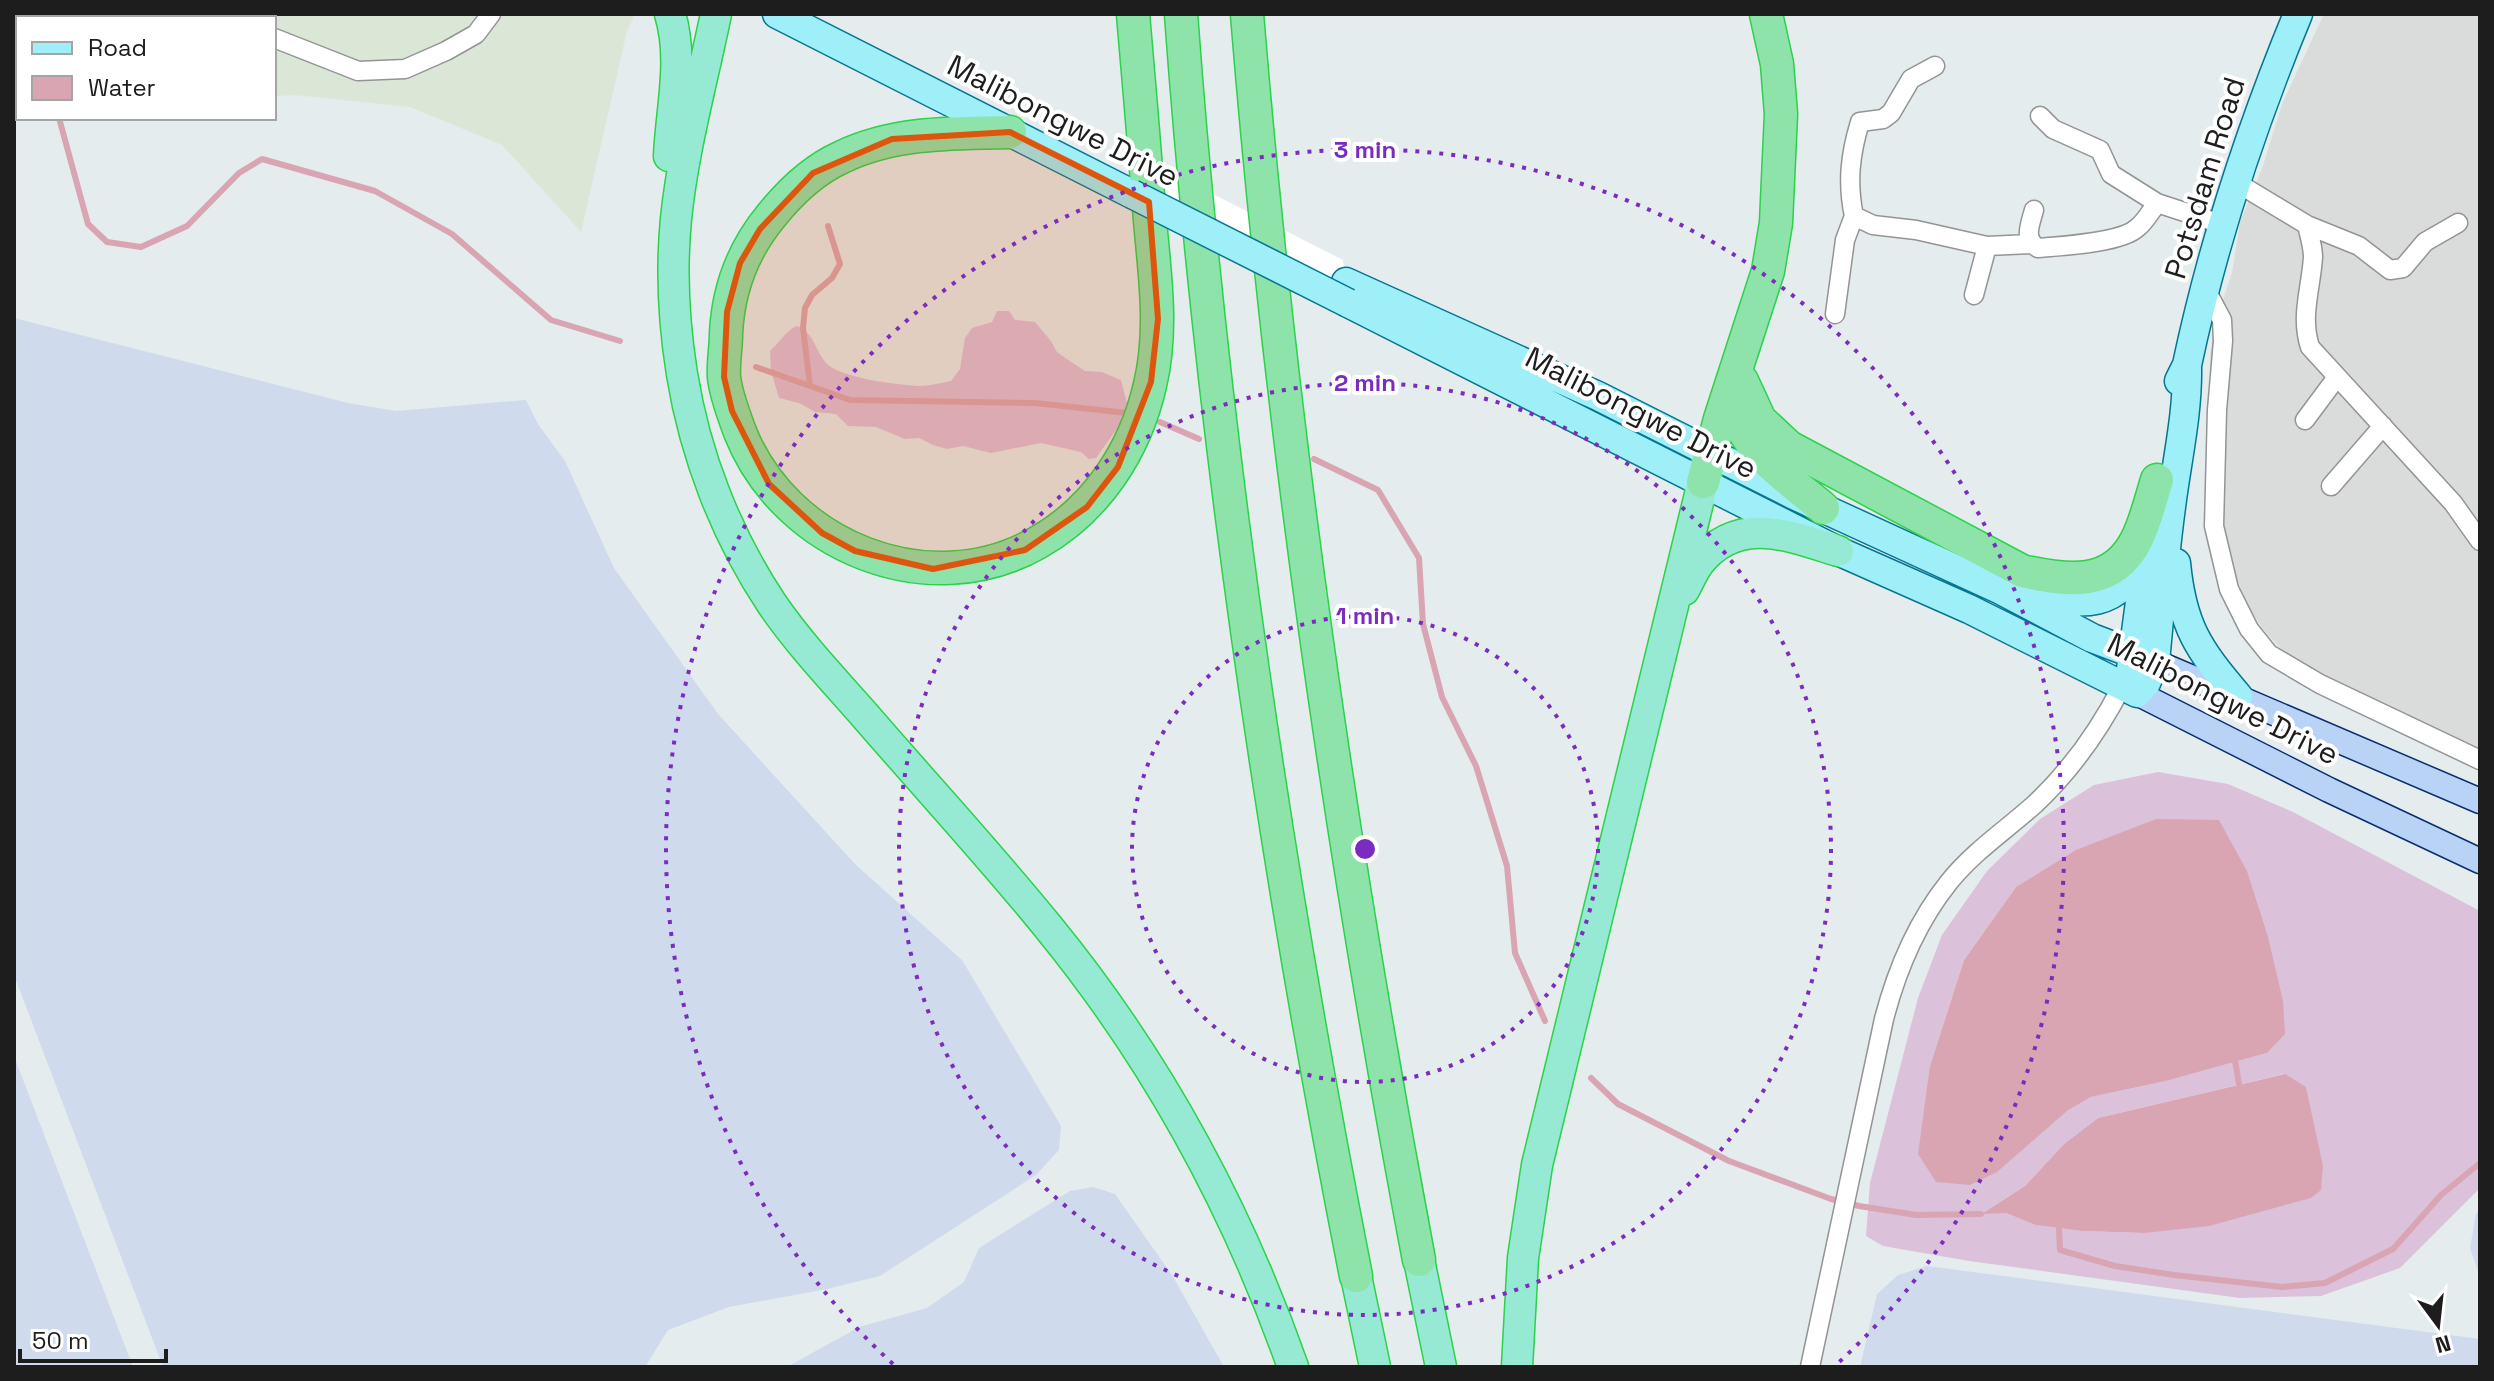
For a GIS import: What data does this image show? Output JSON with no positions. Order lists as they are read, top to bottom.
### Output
{
  "streets": {
    "main road": ["Malibongwe Drive", "Potsdam Road"]
  },
  "crossings": [
    ["Malibongwe Drive", "Potsdam Road"]
  ],
  "legend": ["Road", "Water"],
  "scale_bar": "50 m",
  "north": "bottom",
  "rings": ["3 min", "2 min", "1 min"]
}
